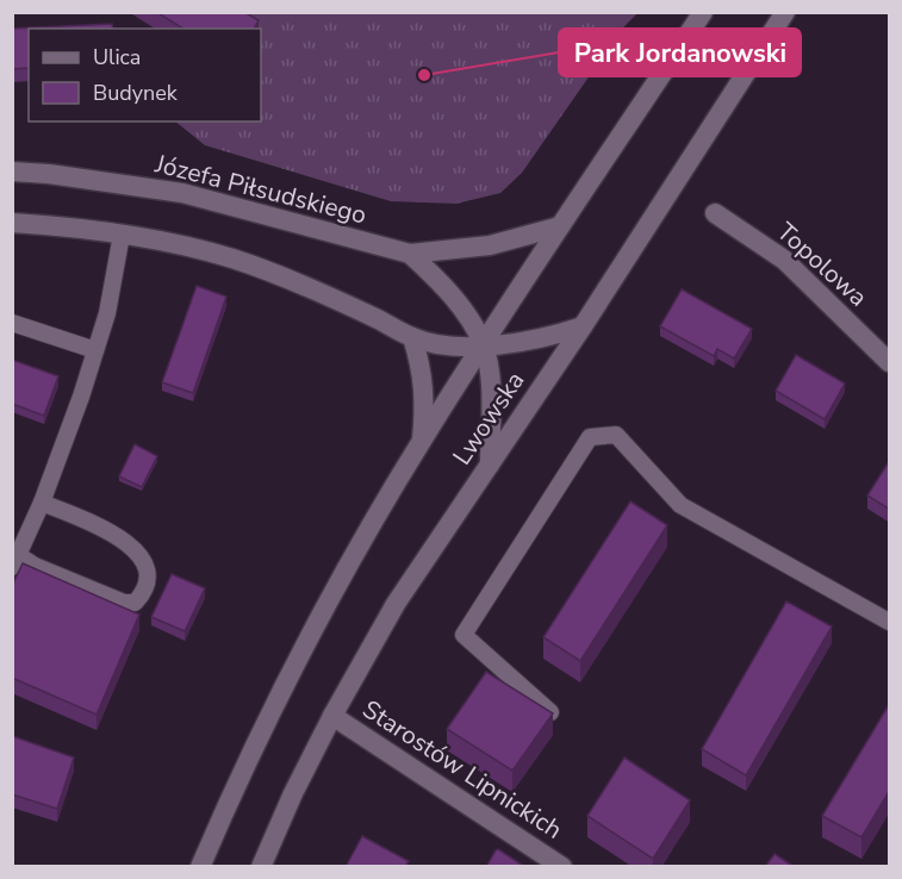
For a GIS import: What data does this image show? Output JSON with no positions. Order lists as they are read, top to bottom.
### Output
{
  "streets": {
    "street": [
      "Józefa Piłsudskiego",
      "Topolowa",
      "Lwowska",
      "Starostów Lipnickich"
    ]
  },
  "crossings": [
    ["Józefa Piłsudskiego", "Lwowska"],
    ["Lwowska", "Starostów Lipnickich"]
  ],
  "places": ["Park Jordanowski"],
  "legend": ["Ulica", "Budynek"]
}
